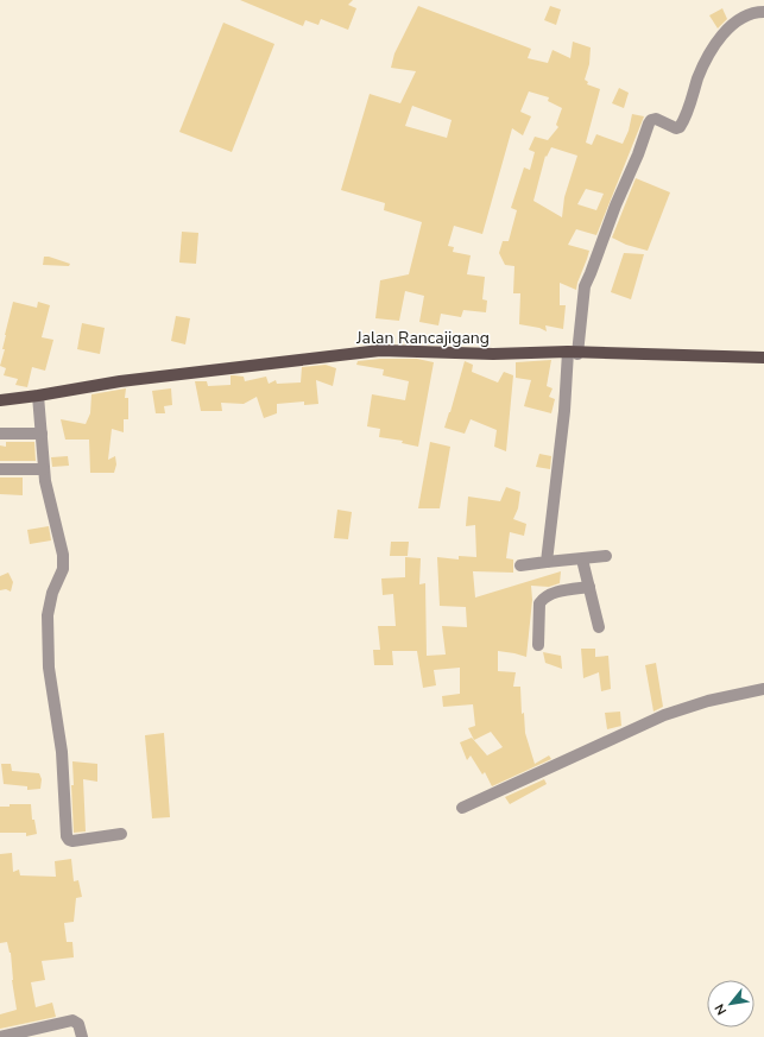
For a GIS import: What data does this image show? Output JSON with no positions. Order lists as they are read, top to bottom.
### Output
{
  "streets": {
    "main road": ["Jalan Rancajigang"]
  },
  "north": "bottom left"
}
